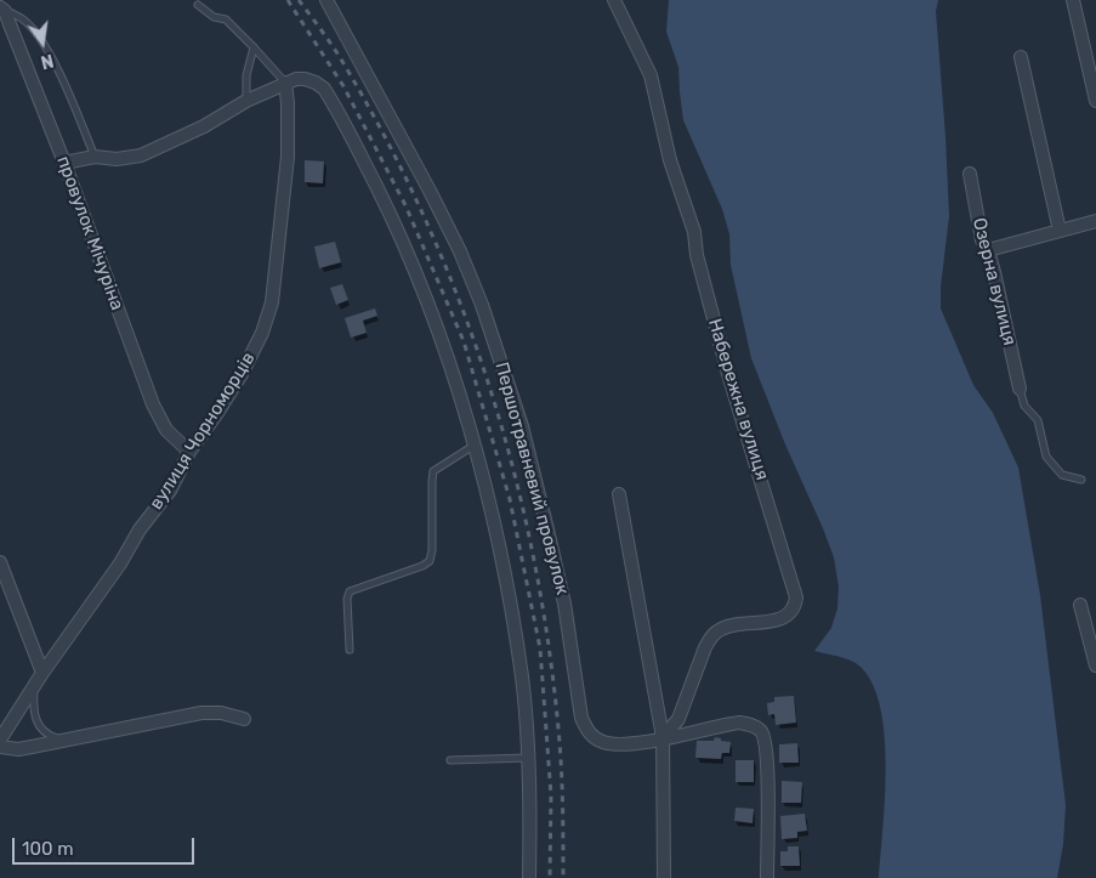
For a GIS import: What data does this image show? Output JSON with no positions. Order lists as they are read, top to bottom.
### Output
{
  "streets": {
    "street": [
      "провулок Мічуріна",
      "Озерна вулиця",
      "Набережна вулиця",
      "вулиця Чорноморців",
      "Першотравневий провулок"
    ]
  },
  "crossings": [
    ["провулок Мічуріна", "вулиця Чорноморців"],
    ["Набережна вулиця", "Першотравневий провулок"]
  ],
  "scale_bar": "100 m",
  "north": "bottom"
}
